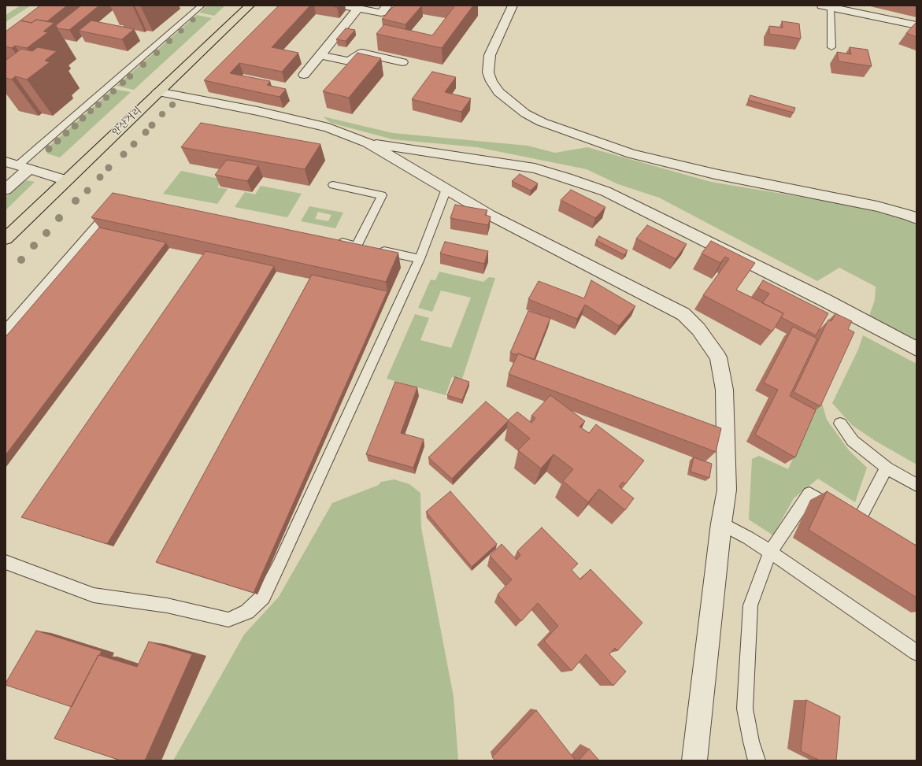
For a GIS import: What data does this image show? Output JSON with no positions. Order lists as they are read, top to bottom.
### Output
{
  "streets": {
    "main road": ["안산거리"]
  }
}
